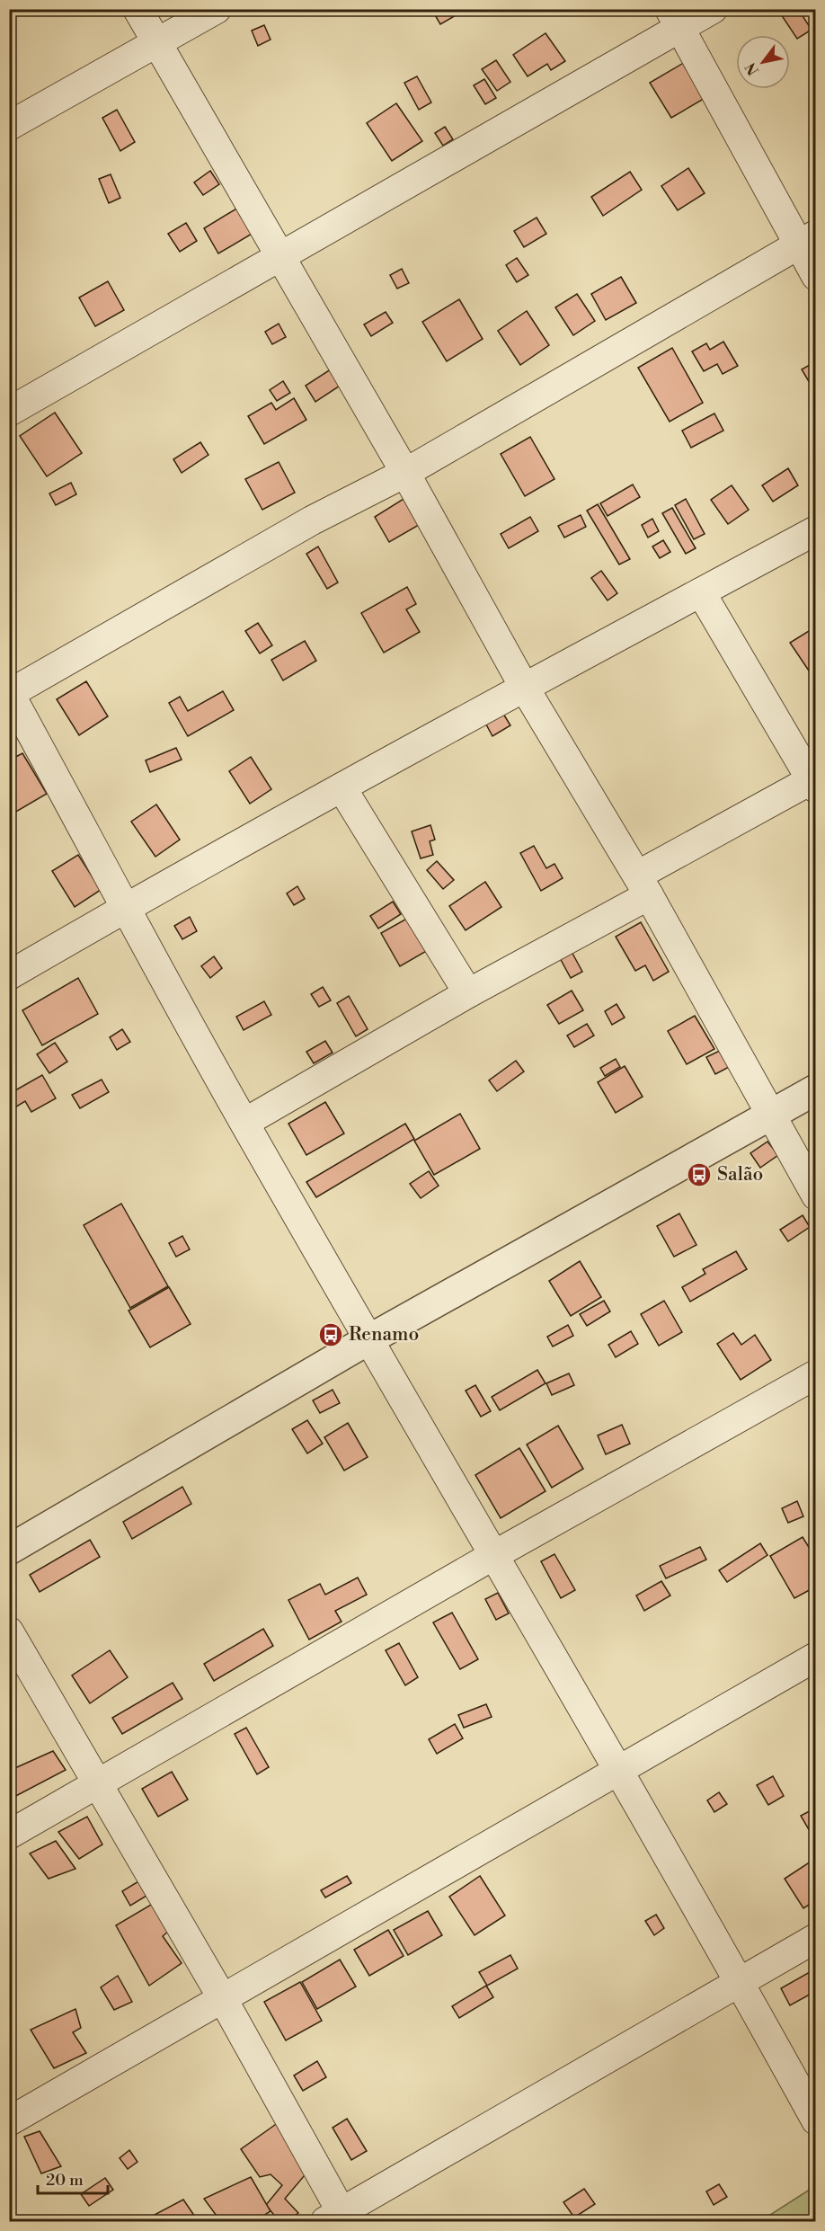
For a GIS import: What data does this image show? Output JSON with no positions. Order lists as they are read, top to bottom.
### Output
{
  "places": {
    "bus stop": ["Salão", "Renamo"]
  },
  "scale_bar": "20 m",
  "north": "bottom left"
}
